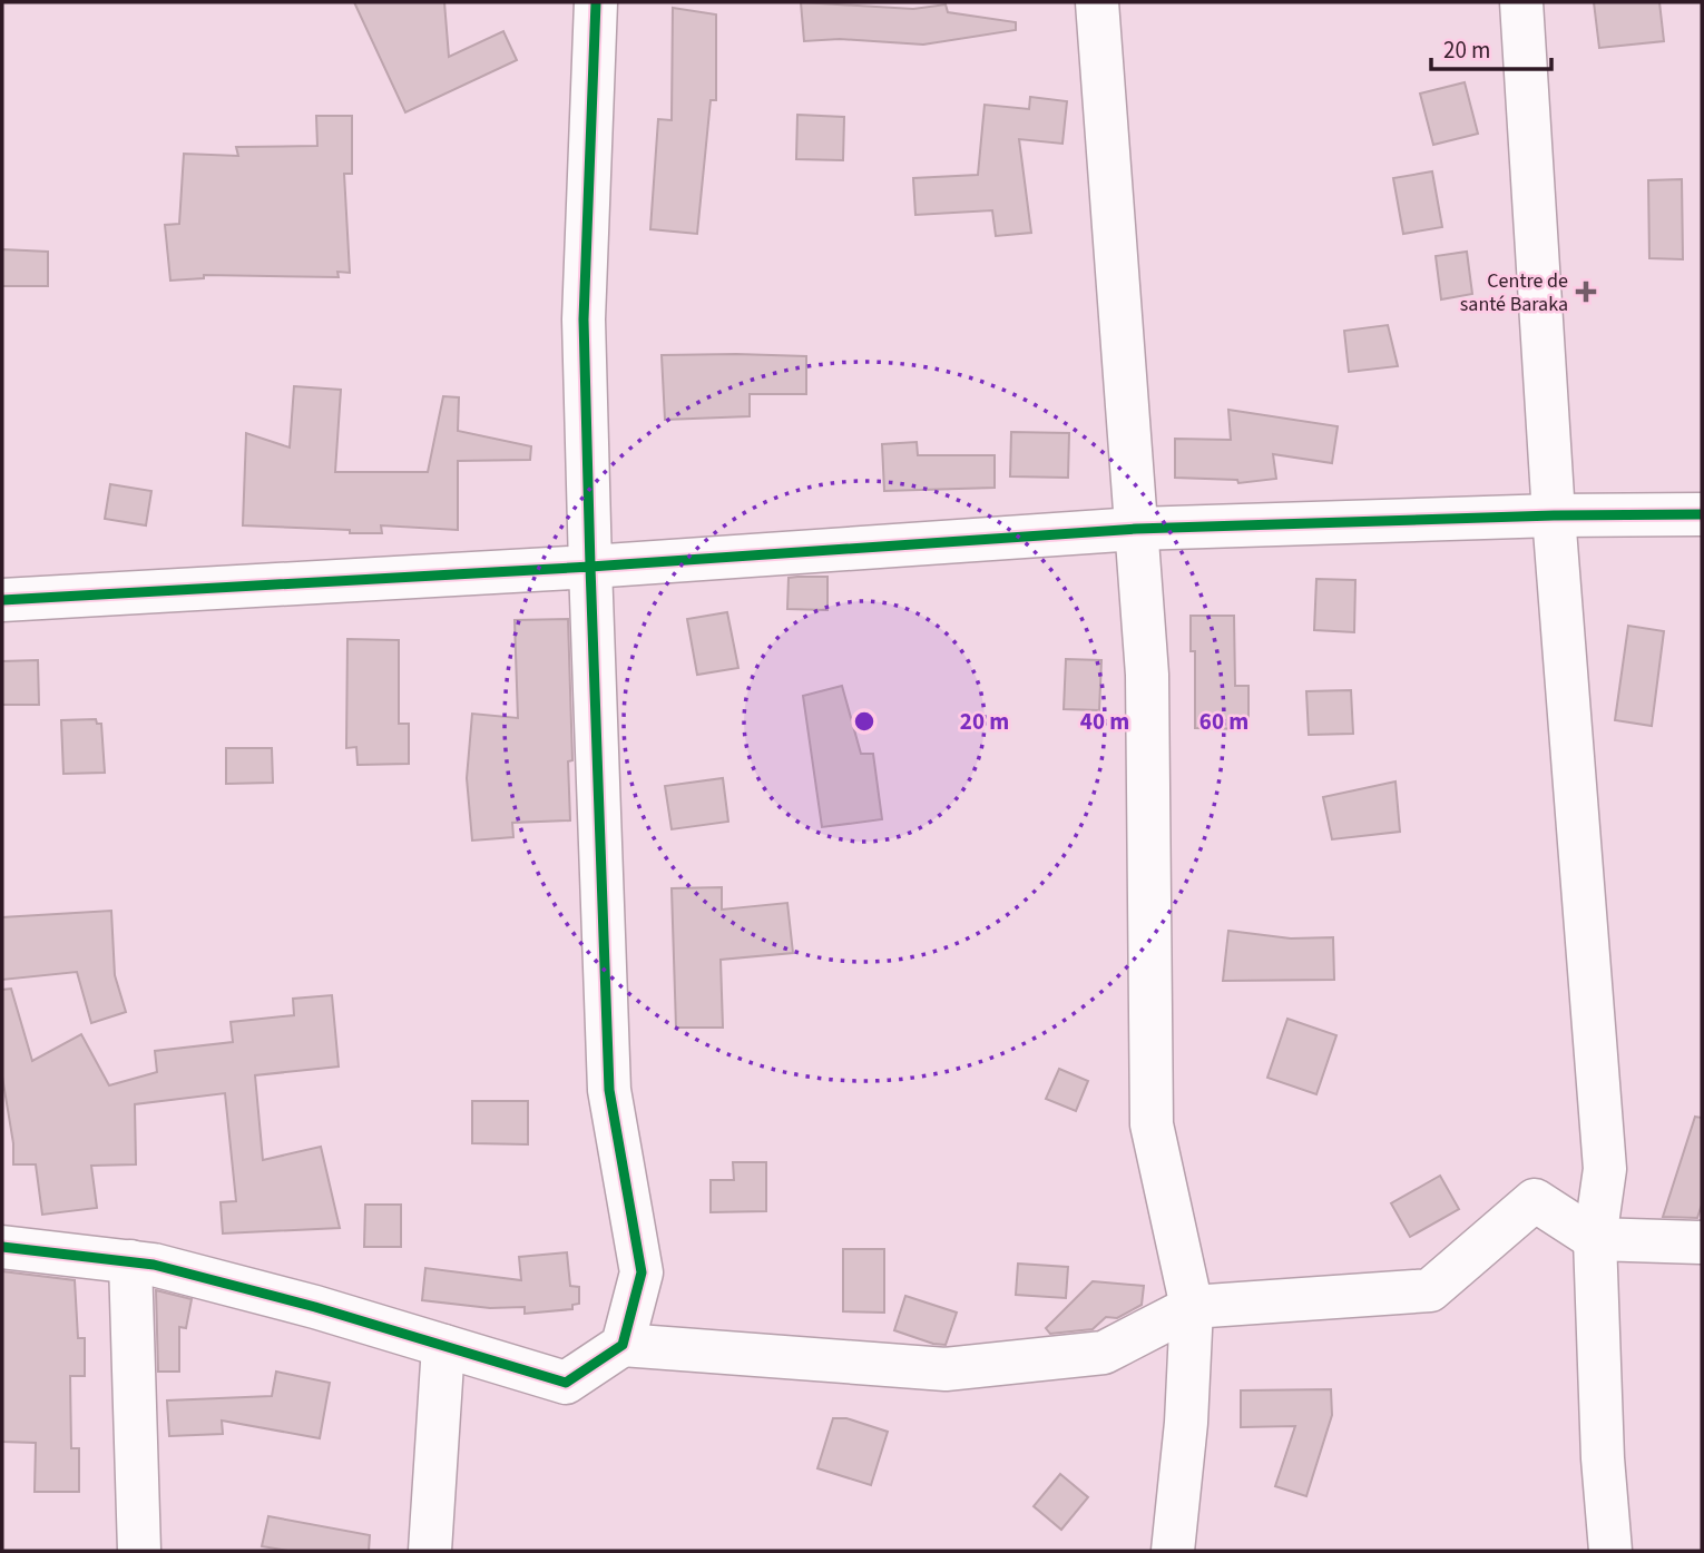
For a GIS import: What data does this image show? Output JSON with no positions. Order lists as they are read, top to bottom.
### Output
{
  "places": {
    "health": ["Centre de santé Baraka"]
  },
  "scale_bar": "20 m",
  "rings": ["20 m", "40 m", "60 m"]
}
